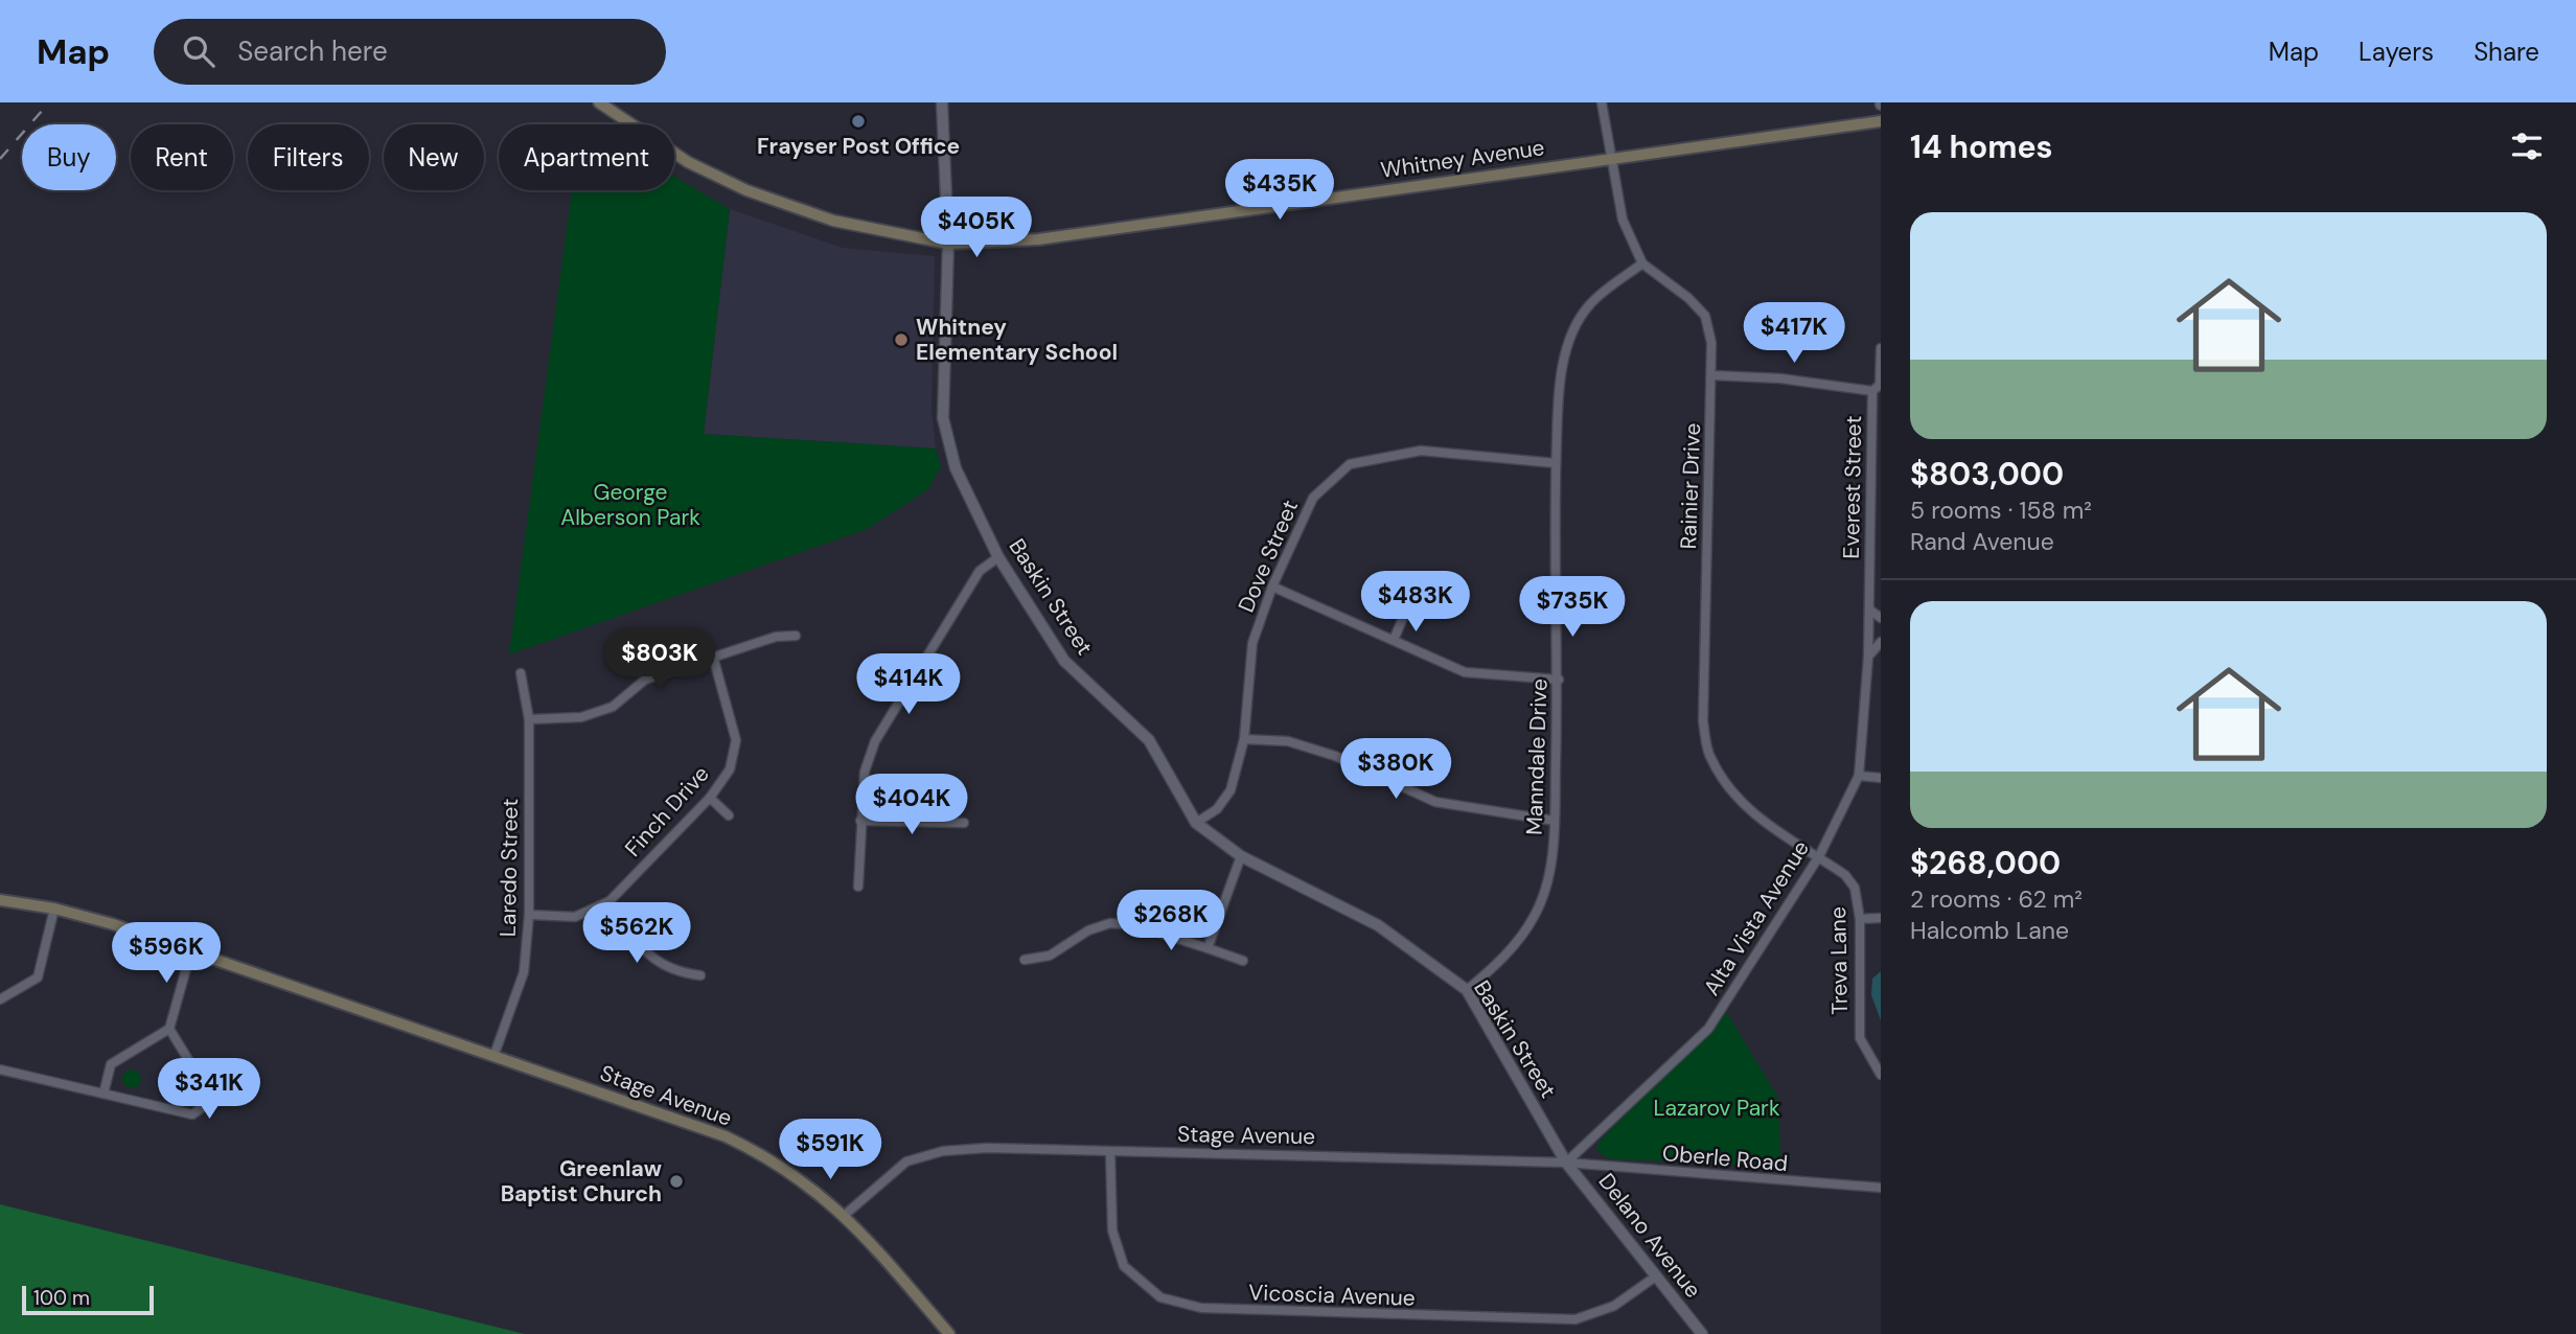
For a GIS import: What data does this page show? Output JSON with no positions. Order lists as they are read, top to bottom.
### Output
{
  "streets": {
    "main road": ["Whitney Avenue", "Stage Avenue"],
    "street": [
      "Rainier Drive",
      "Everest Street",
      "Dove Street",
      "Baskin Street",
      "Manndale Drive",
      "Finch Drive",
      "Laredo Street",
      "Alta Vista Avenue",
      "Treva Lane",
      "Oberle Road",
      "Delano Avenue",
      "Vicoscia Avenue"
    ]
  },
  "crossings": [
    ["Whitney Avenue", "Rainier Drive"],
    ["Whitney Avenue", "Baskin Street"],
    ["Rainier Drive", "Everest Street"],
    ["Rainier Drive", "Manndale Drive"],
    ["Rainier Drive", "Alta Vista Avenue"],
    ["Rainier Drive", "Treva Lane"],
    ["Everest Street", "Alta Vista Avenue"],
    ["Dove Street", "Baskin Street"],
    ["Dove Street", "Manndale Drive"],
    ["Baskin Street", "Manndale Drive"],
    ["Baskin Street", "Alta Vista Avenue"],
    ["Baskin Street", "Stage Avenue"],
    ["Baskin Street", "Oberle Road"],
    ["Baskin Street", "Delano Avenue"],
    ["Finch Drive", "Laredo Street"],
    ["Laredo Street", "Stage Avenue"],
    ["Alta Vista Avenue", "Treva Lane"],
    ["Alta Vista Avenue", "Stage Avenue"],
    ["Alta Vista Avenue", "Oberle Road"],
    ["Alta Vista Avenue", "Delano Avenue"],
    ["Stage Avenue", "Oberle Road"],
    ["Stage Avenue", "Delano Avenue"],
    ["Stage Avenue", "Vicoscia Avenue"],
    ["Oberle Road", "Delano Avenue"],
    ["Delano Avenue", "Vicoscia Avenue"]
  ],
  "parks": ["George Alberson Park", "Lazarov Park"],
  "places": ["Frayser Post Office", "Whitney Elementary School", "Greenlaw Baptist Church"],
  "scale_bar": "100 m",
  "page": {
    "header": "Map",
    "search": "Search here",
    "nav": ["Map", "Layers", "Share"],
    "heading": "14 homes",
    "chip": [
      "Buy",
      "Rent",
      "Filters",
      "New",
      "Apartment"
    ],
    "price": [
      "$435K",
      "$405K",
      "$417K",
      "$483K",
      "$735K",
      "$803K",
      "$414K",
      "$380K",
      "$404K",
      "$268K",
      "$562K",
      "$596K",
      "$341K",
      "$591K"
    ],
    "list": [
      {
        "name": "$803,000",
        "note": "5 rooms · 158 m² · Rand Avenue"
      },
      {
        "name": "$268,000",
        "note": "2 rooms · 62 m² · Halcomb Lane"
      }
    ],
    "scale": "100 m"
  }
}
